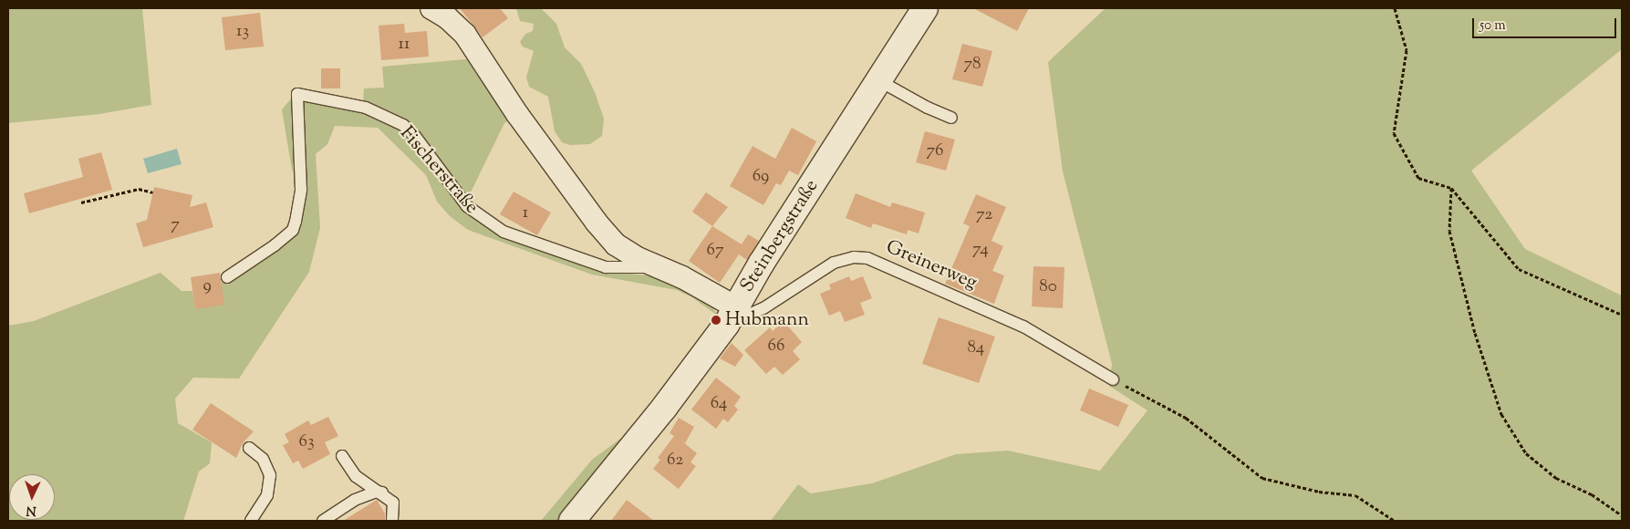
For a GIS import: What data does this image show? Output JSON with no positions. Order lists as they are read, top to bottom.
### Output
{
  "streets": {
    "street": ["Fischerstraße", "Steinbergstraße"],
    "lane": ["Greinerweg"]
  },
  "crossings": [
    ["Fischerstraße", "Steinbergstraße"],
    ["Fischerstraße", "Greinerweg"],
    ["Steinbergstraße", "Greinerweg"]
  ],
  "places": ["Hubmann"],
  "house_numbers": [
    "13",
    "11",
    "78",
    "76",
    "69",
    "1",
    "72",
    "7",
    "74",
    "67",
    "9",
    "80",
    "66",
    "84",
    "64",
    "63",
    "62"
  ],
  "scale_bar": "50 m",
  "north": "bottom"
}
